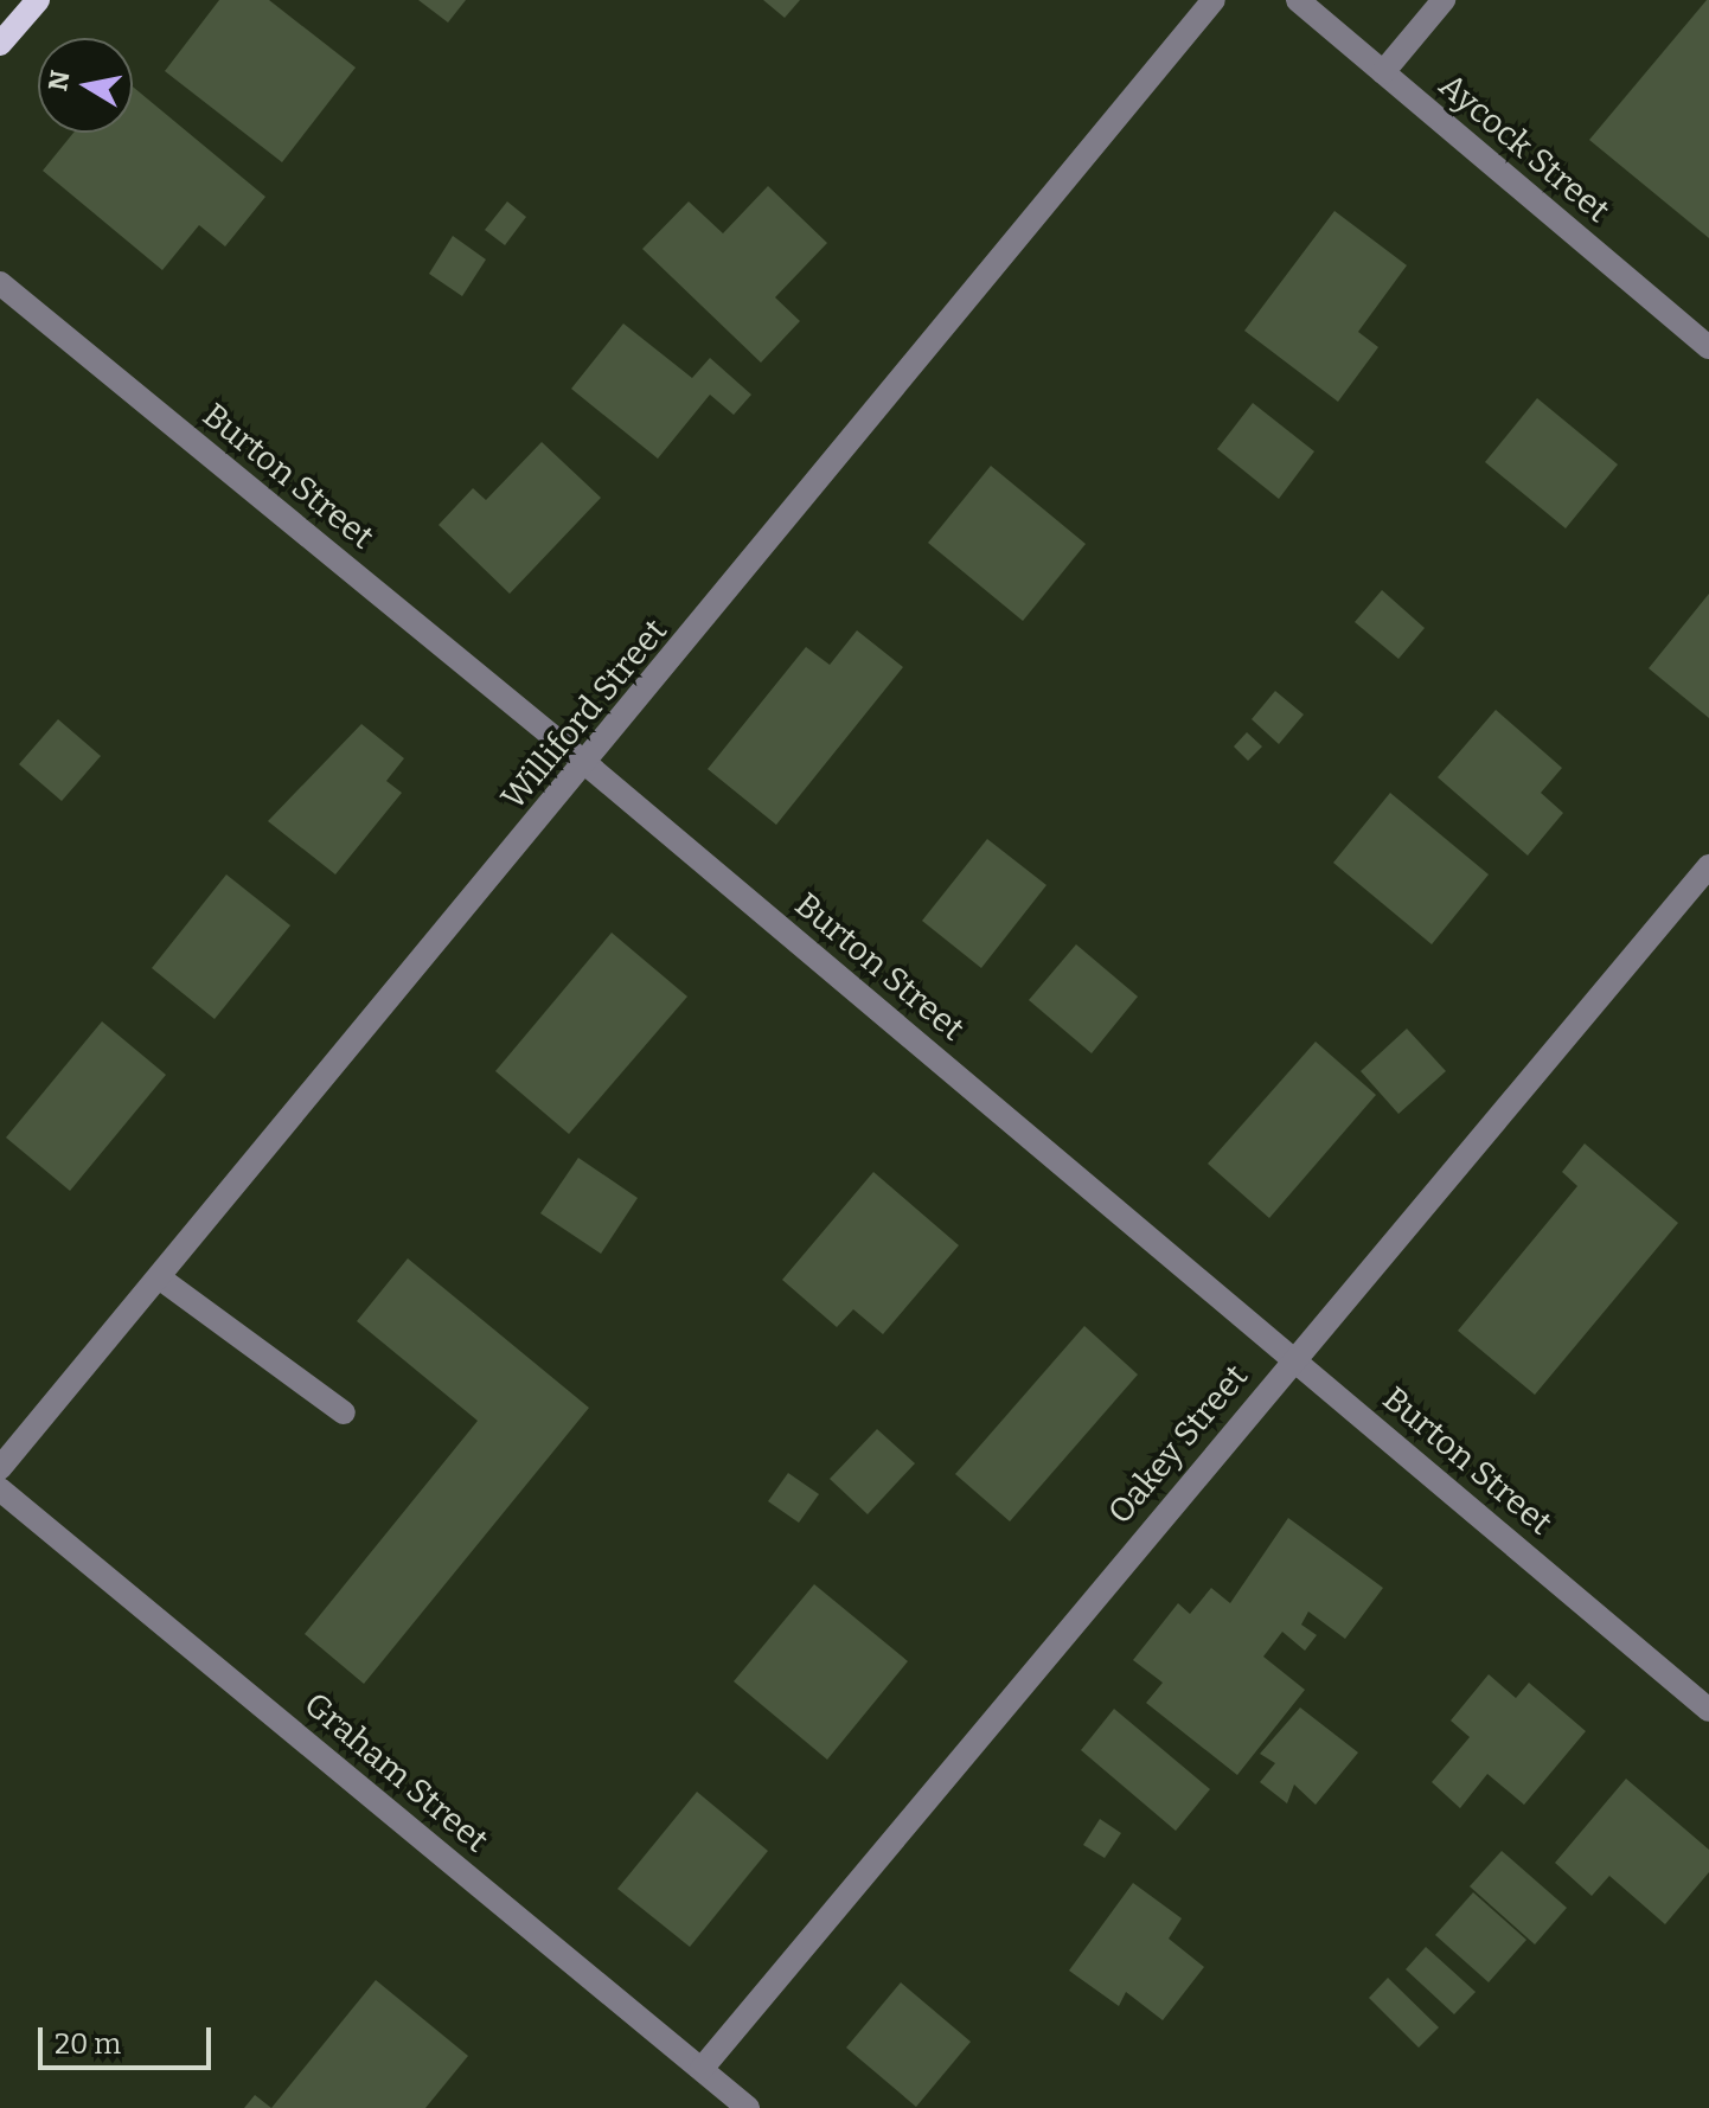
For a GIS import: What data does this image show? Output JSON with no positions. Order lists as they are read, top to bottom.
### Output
{
  "streets": {
    "street": [
      "Aycock Street",
      "Burton Street",
      "Williford Street",
      "Oakey Street",
      "Graham Street"
    ]
  },
  "crossings": [
    ["Burton Street", "Williford Street"],
    ["Burton Street", "Oakey Street"],
    ["Oakey Street", "Graham Street"]
  ],
  "scale_bar": "20 m",
  "north": "left"
}
